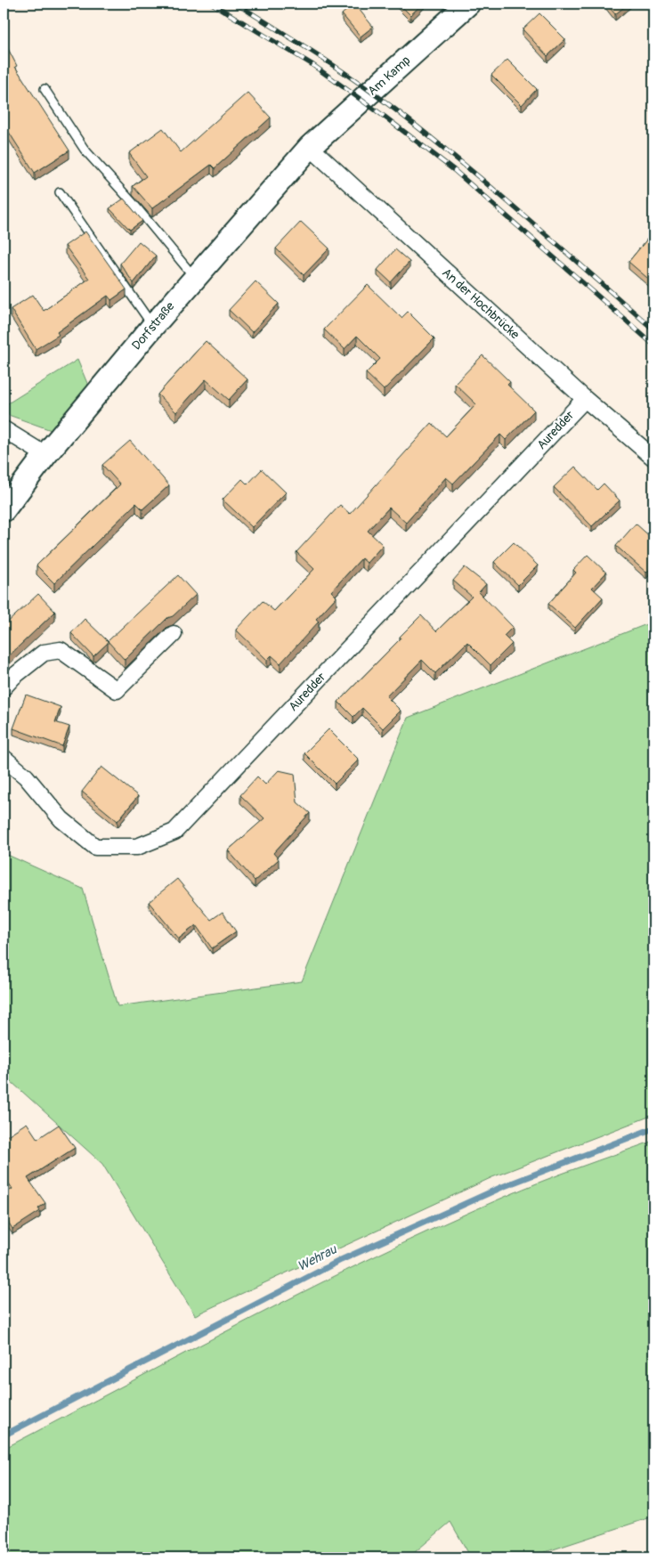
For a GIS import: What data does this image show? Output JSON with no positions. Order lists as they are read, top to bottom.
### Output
{
  "streets": {
    "main road": ["Am Kamp", "Dorfstraße"],
    "street": ["An der Hochbrücke", "Auredder"]
  },
  "crossings": [
    ["Am Kamp", "An der Hochbrücke"],
    ["Am Kamp", "Dorfstraße"],
    ["An der Hochbrücke", "Dorfstraße"],
    ["An der Hochbrücke", "Auredder"]
  ],
  "water": ["Wehrau"]
}
